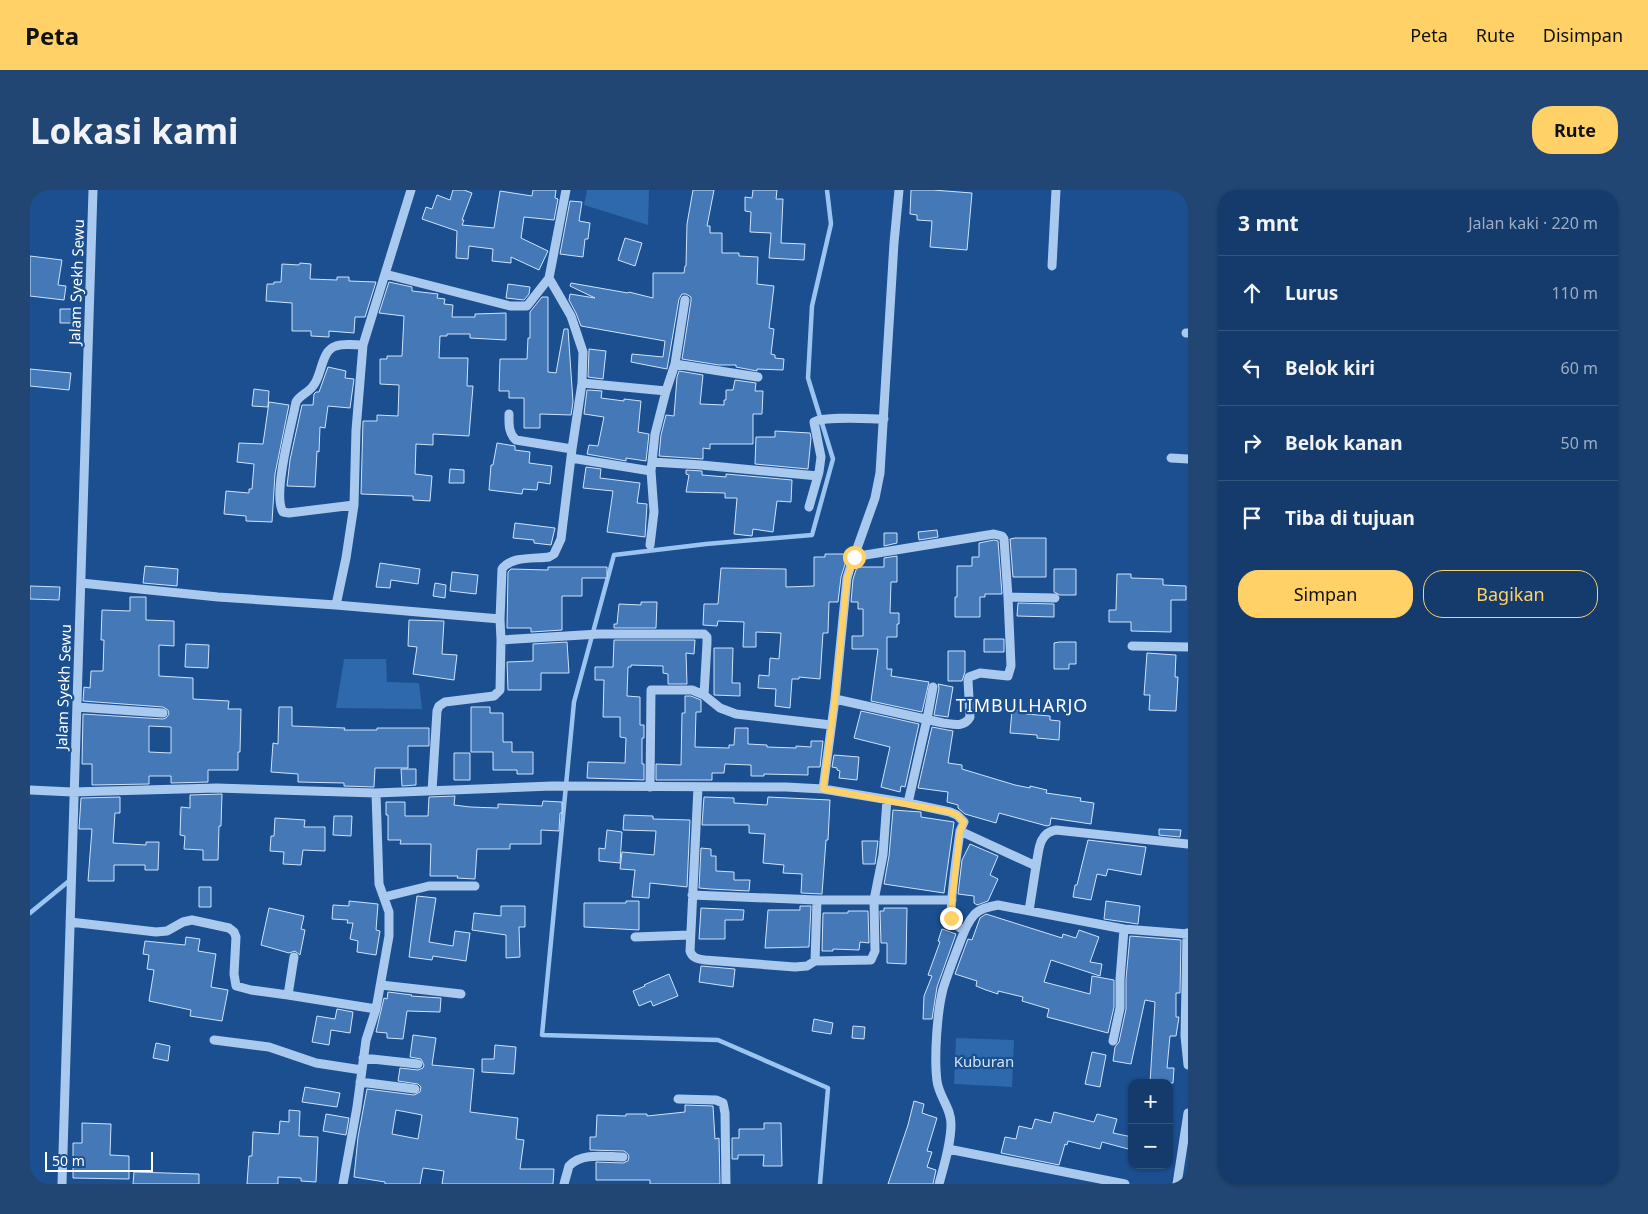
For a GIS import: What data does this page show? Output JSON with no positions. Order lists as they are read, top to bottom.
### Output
{
  "streets": {
    "street": ["Jalam Syekh Sewu"]
  },
  "districts": ["TIMBULHARJO"],
  "parks": ["Kuburan"],
  "scale_bar": "50 m",
  "page": {
    "header": "Peta",
    "nav": ["Peta", "Rute", "Disimpan"],
    "buttons": [
      "Rute",
      ["Simpan", "Bagikan"]
    ],
    "title": "Lokasi kami",
    "heading": ["3 mnt", "Jalan kaki · 220 m"],
    "list": [
      ["Lurus", "110 m"],
      ["Belok kiri", "60 m"],
      ["Belok kanan", "50 m"],
      "Tiba di tujuan"
    ],
    "map_buttons": ["+", "−"],
    "scale": "50 m"
  }
}
